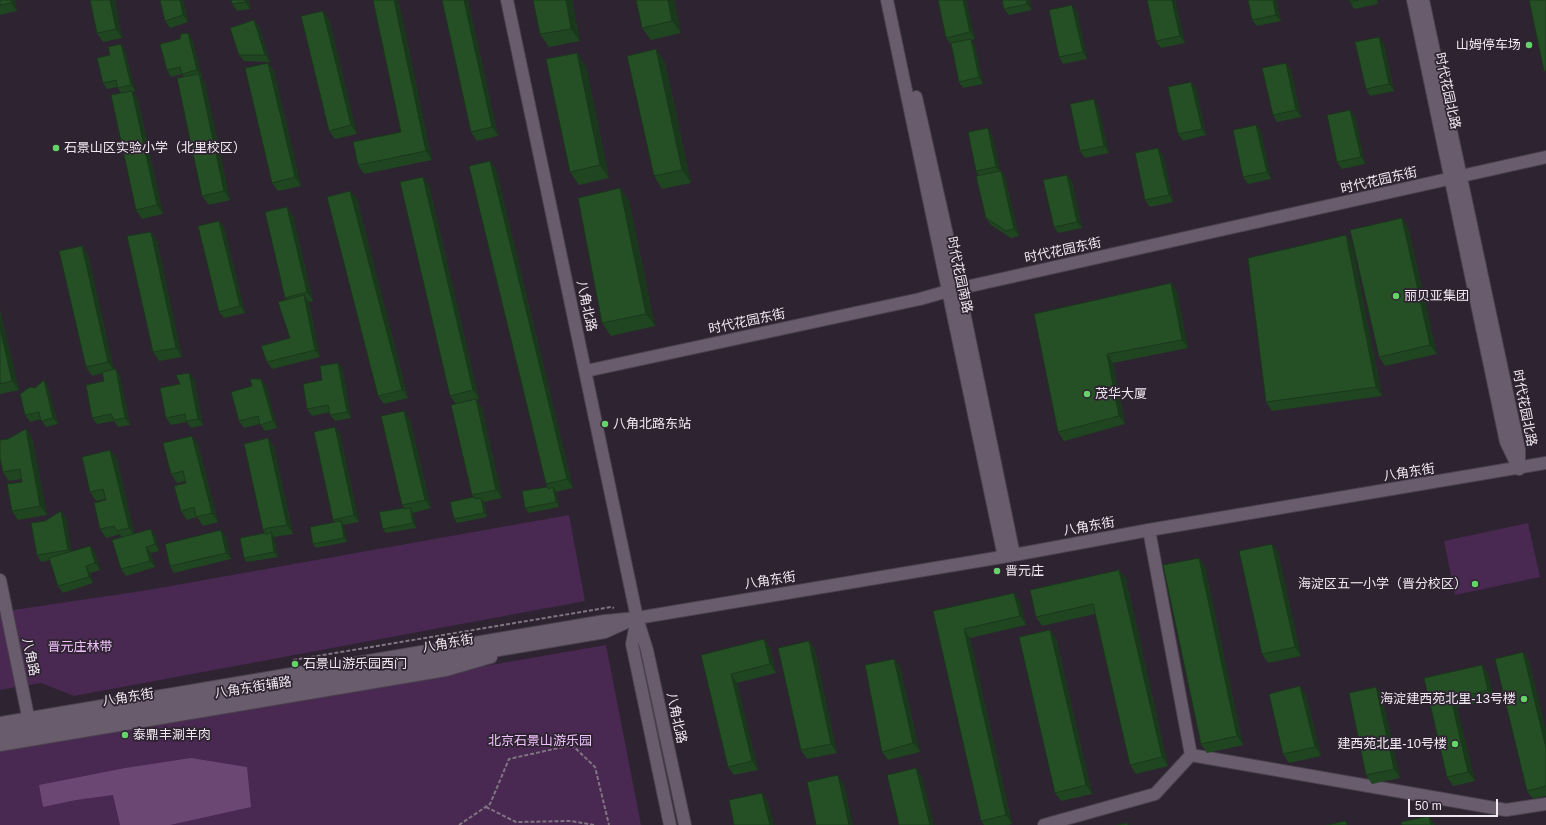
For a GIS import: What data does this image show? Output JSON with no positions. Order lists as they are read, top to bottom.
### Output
{
  "streets": {
    "street": [
      "时代花园北路",
      "时代花园东街",
      "时代花园南路",
      "八角北路",
      "八角东街",
      "八角路"
    ]
  },
  "crossings": [
    ["时代花园北路", "时代花园东街"],
    ["时代花园北路", "八角东街"],
    ["时代花园东街", "时代花园南路"],
    ["时代花园东街", "八角北路"],
    ["时代花园南路", "八角东街"],
    ["八角北路", "八角东街"],
    ["八角东街", "八角路"]
  ],
  "parks": ["晋元庄林带", "北京石景山游乐园"],
  "places": [
    "山姆停车场",
    "石景山区实验小学（北里校区）",
    "丽贝亚集团",
    "茂华大厦",
    "八角北路东站",
    "晋元庄",
    "海淀区五一小学（晋分校区）",
    "石景山游乐园西门",
    "海淀建西苑北里-13号楼",
    "泰鼎丰涮羊肉",
    "建西苑北里-10号楼"
  ],
  "scale_bar": "50 m"
}
